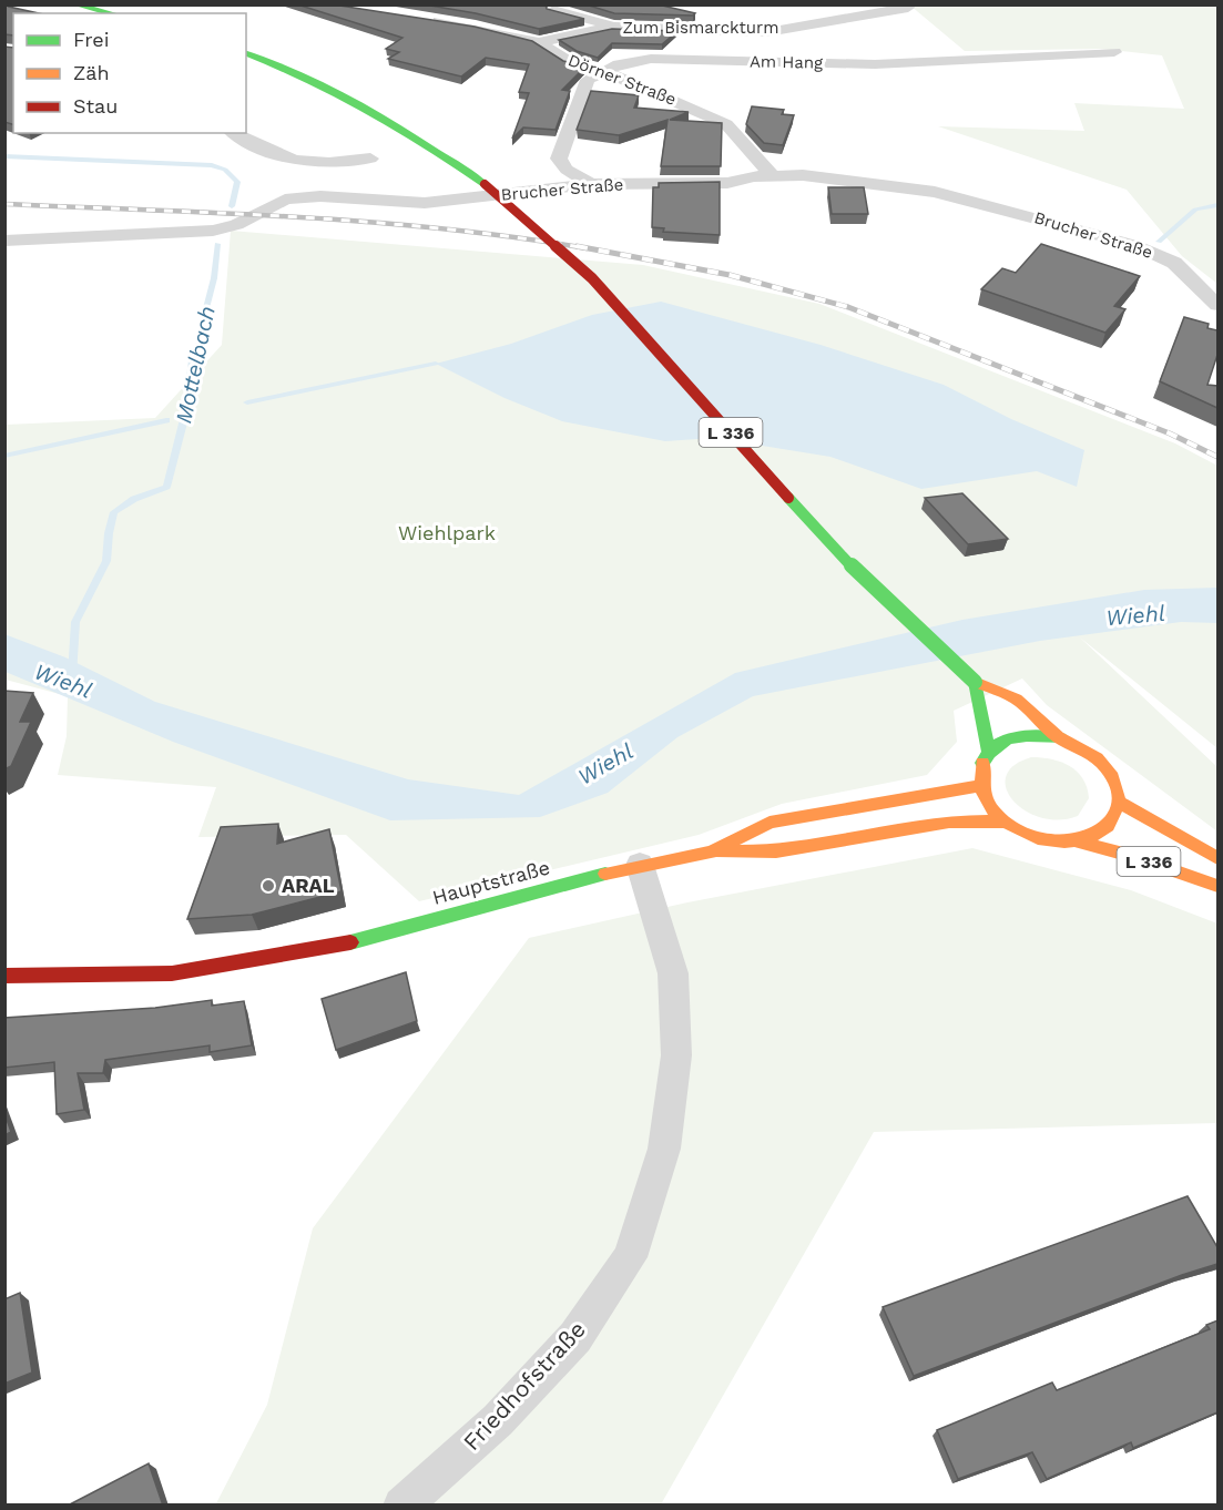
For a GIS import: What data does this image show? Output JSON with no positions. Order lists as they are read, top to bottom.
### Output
{
  "streets": {
    "main road": ["L 336", "Hauptstraße"],
    "street": [
      "Zum Bismarckturm",
      "Am Hang",
      "Dörner Straße",
      "Brucher Straße",
      "Friedhofstraße"
    ]
  },
  "crossings": [
    ["Zum Bismarckturm", "Dörner Straße"],
    ["Am Hang", "Dörner Straße"],
    ["Dörner Straße", "Brucher Straße"],
    ["L 336", "Hauptstraße"],
    ["Hauptstraße", "Friedhofstraße"]
  ],
  "water": ["Mottelbach", "Wiehl"],
  "parks": ["Wiehlpark"],
  "places": ["ARAL"],
  "legend": ["Frei", "Zäh", "Stau"]
}
